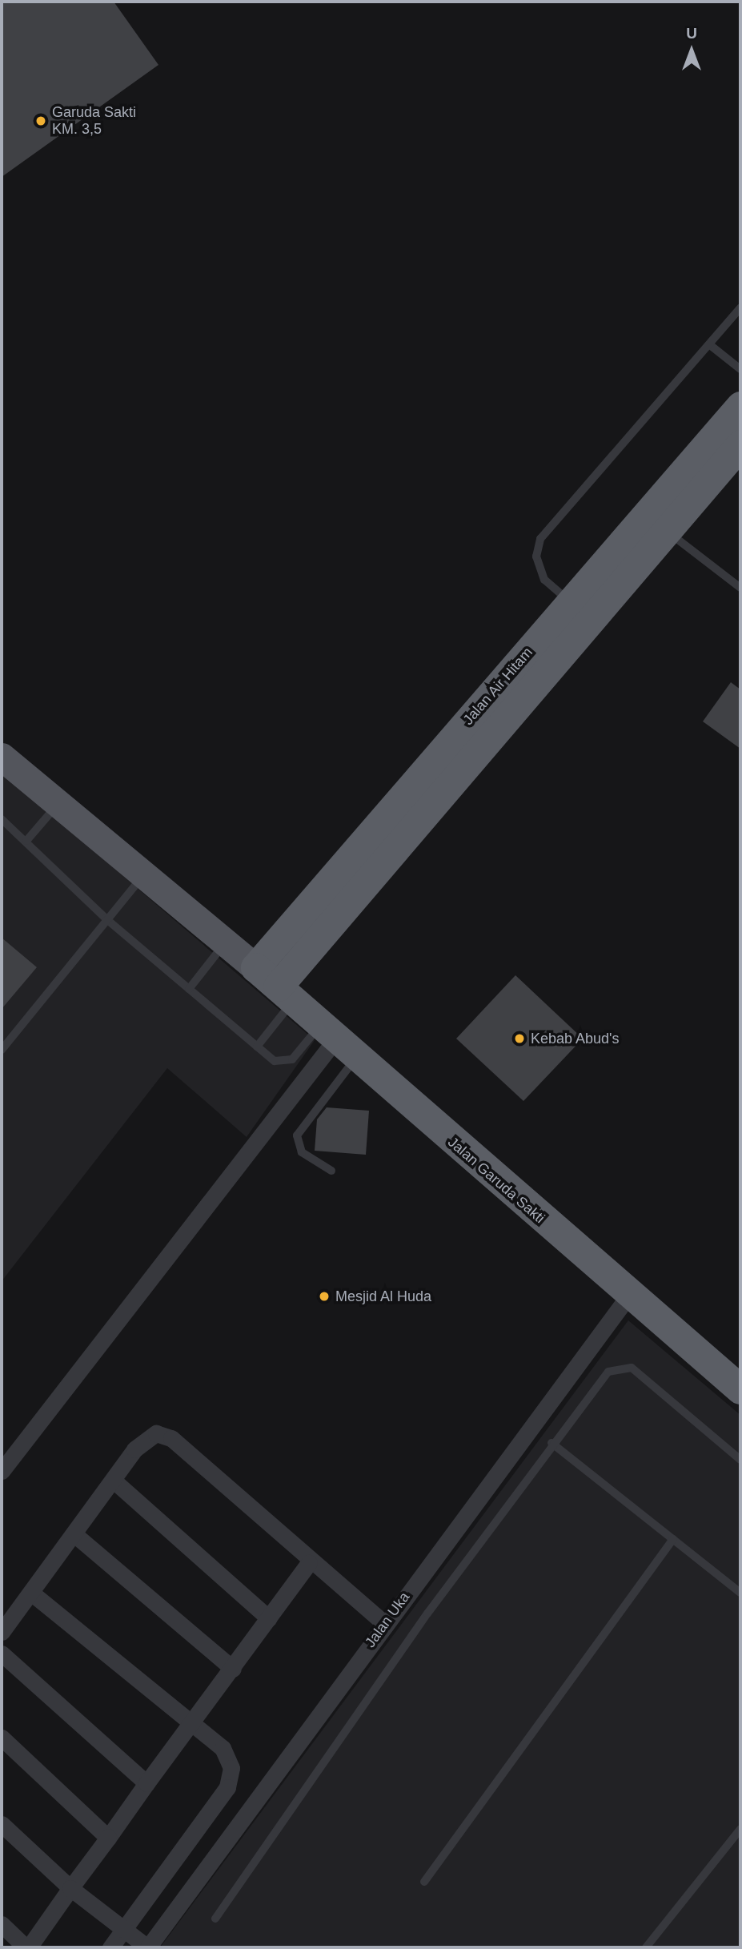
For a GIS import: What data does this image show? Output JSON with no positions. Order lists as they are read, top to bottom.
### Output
{
  "streets": {
    "highway": ["Jalan Air Hitam", "Jalan Garuda Sakti"],
    "street": ["Jalan Uka"]
  },
  "crossings": [
    ["Jalan Air Hitam", "Jalan Garuda Sakti"],
    ["Jalan Garuda Sakti", "Jalan Uka"]
  ],
  "places": ["Garuda Sakti KM. 3,5", "Kebab Abud's", "Mesjid Al Huda"],
  "north": "top"
}
